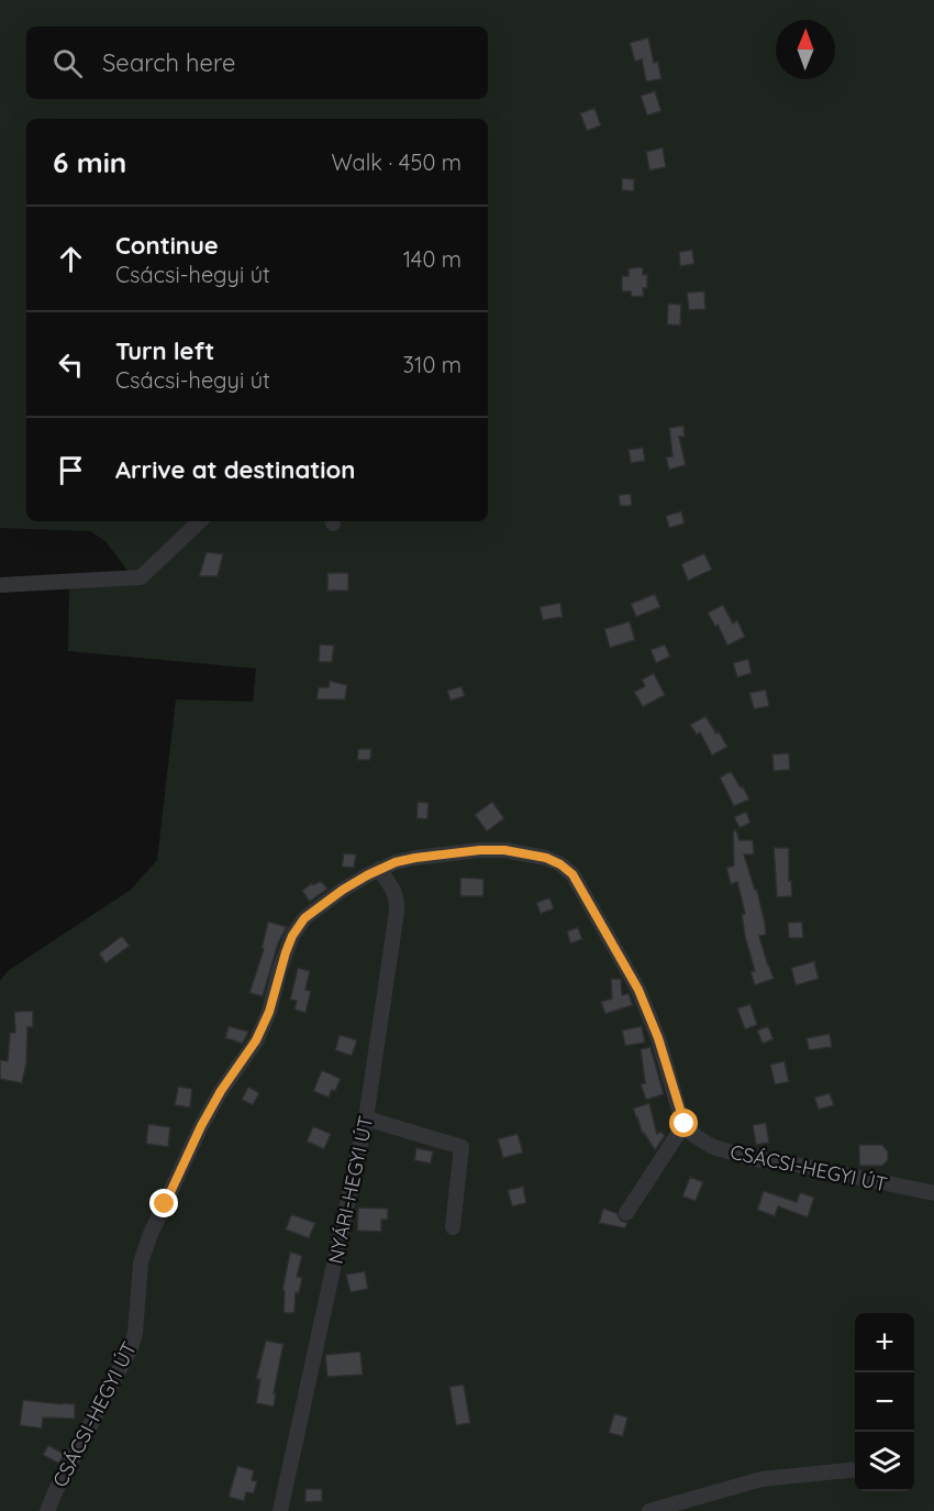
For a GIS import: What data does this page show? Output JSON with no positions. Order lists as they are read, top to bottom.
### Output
{
  "streets": {
    "street": ["CSÁCSI-HEGYI ÚT", "NYÁRI-HEGYI ÚT"]
  },
  "crossings": [
    ["CSÁCSI-HEGYI ÚT", "NYÁRI-HEGYI ÚT"]
  ],
  "north": "top",
  "page": {
    "search": "Search here",
    "heading": ["6 min", "Walk · 450 m"],
    "list": [
      ["Continue", "Csácsi-hegyi út", "140 m"],
      ["Turn left", "Csácsi-hegyi út", "310 m"],
      "Arrive at destination"
    ],
    "map_buttons": ["+", "−"]
  }
}
